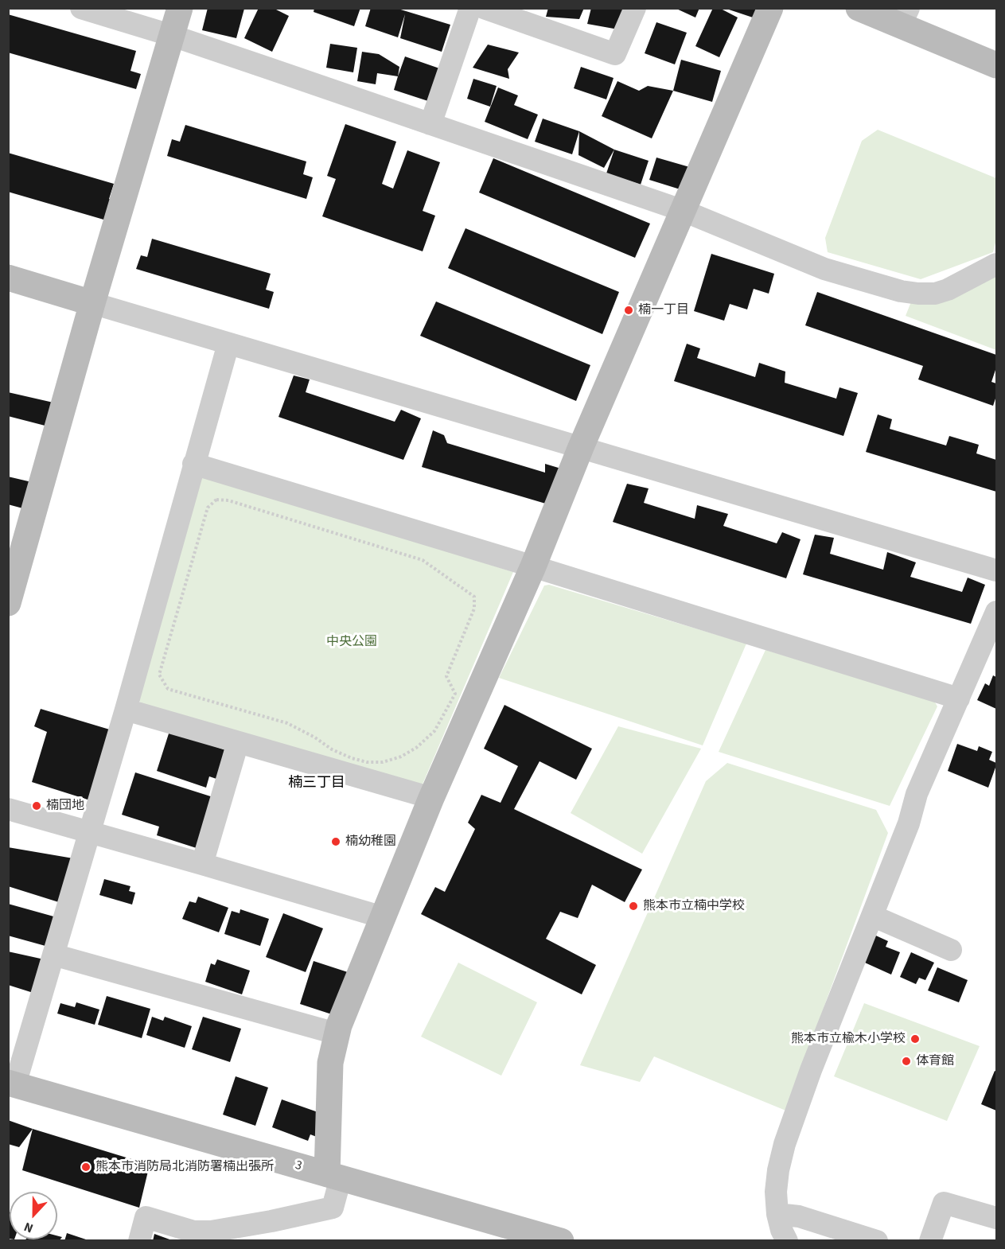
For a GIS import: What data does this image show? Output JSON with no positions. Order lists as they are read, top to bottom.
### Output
{
  "streets": {
    "street": ["3"]
  },
  "districts": ["楠三丁目"],
  "parks": ["中央公園"],
  "places": [
    "楠一丁目",
    "楠団地",
    "楠幼稚園",
    "熊本市立楠中学校",
    "熊本市立楡木小学校",
    "体育館",
    "熊本市消防局北消防署楠出張所"
  ],
  "north": "bottom"
}
